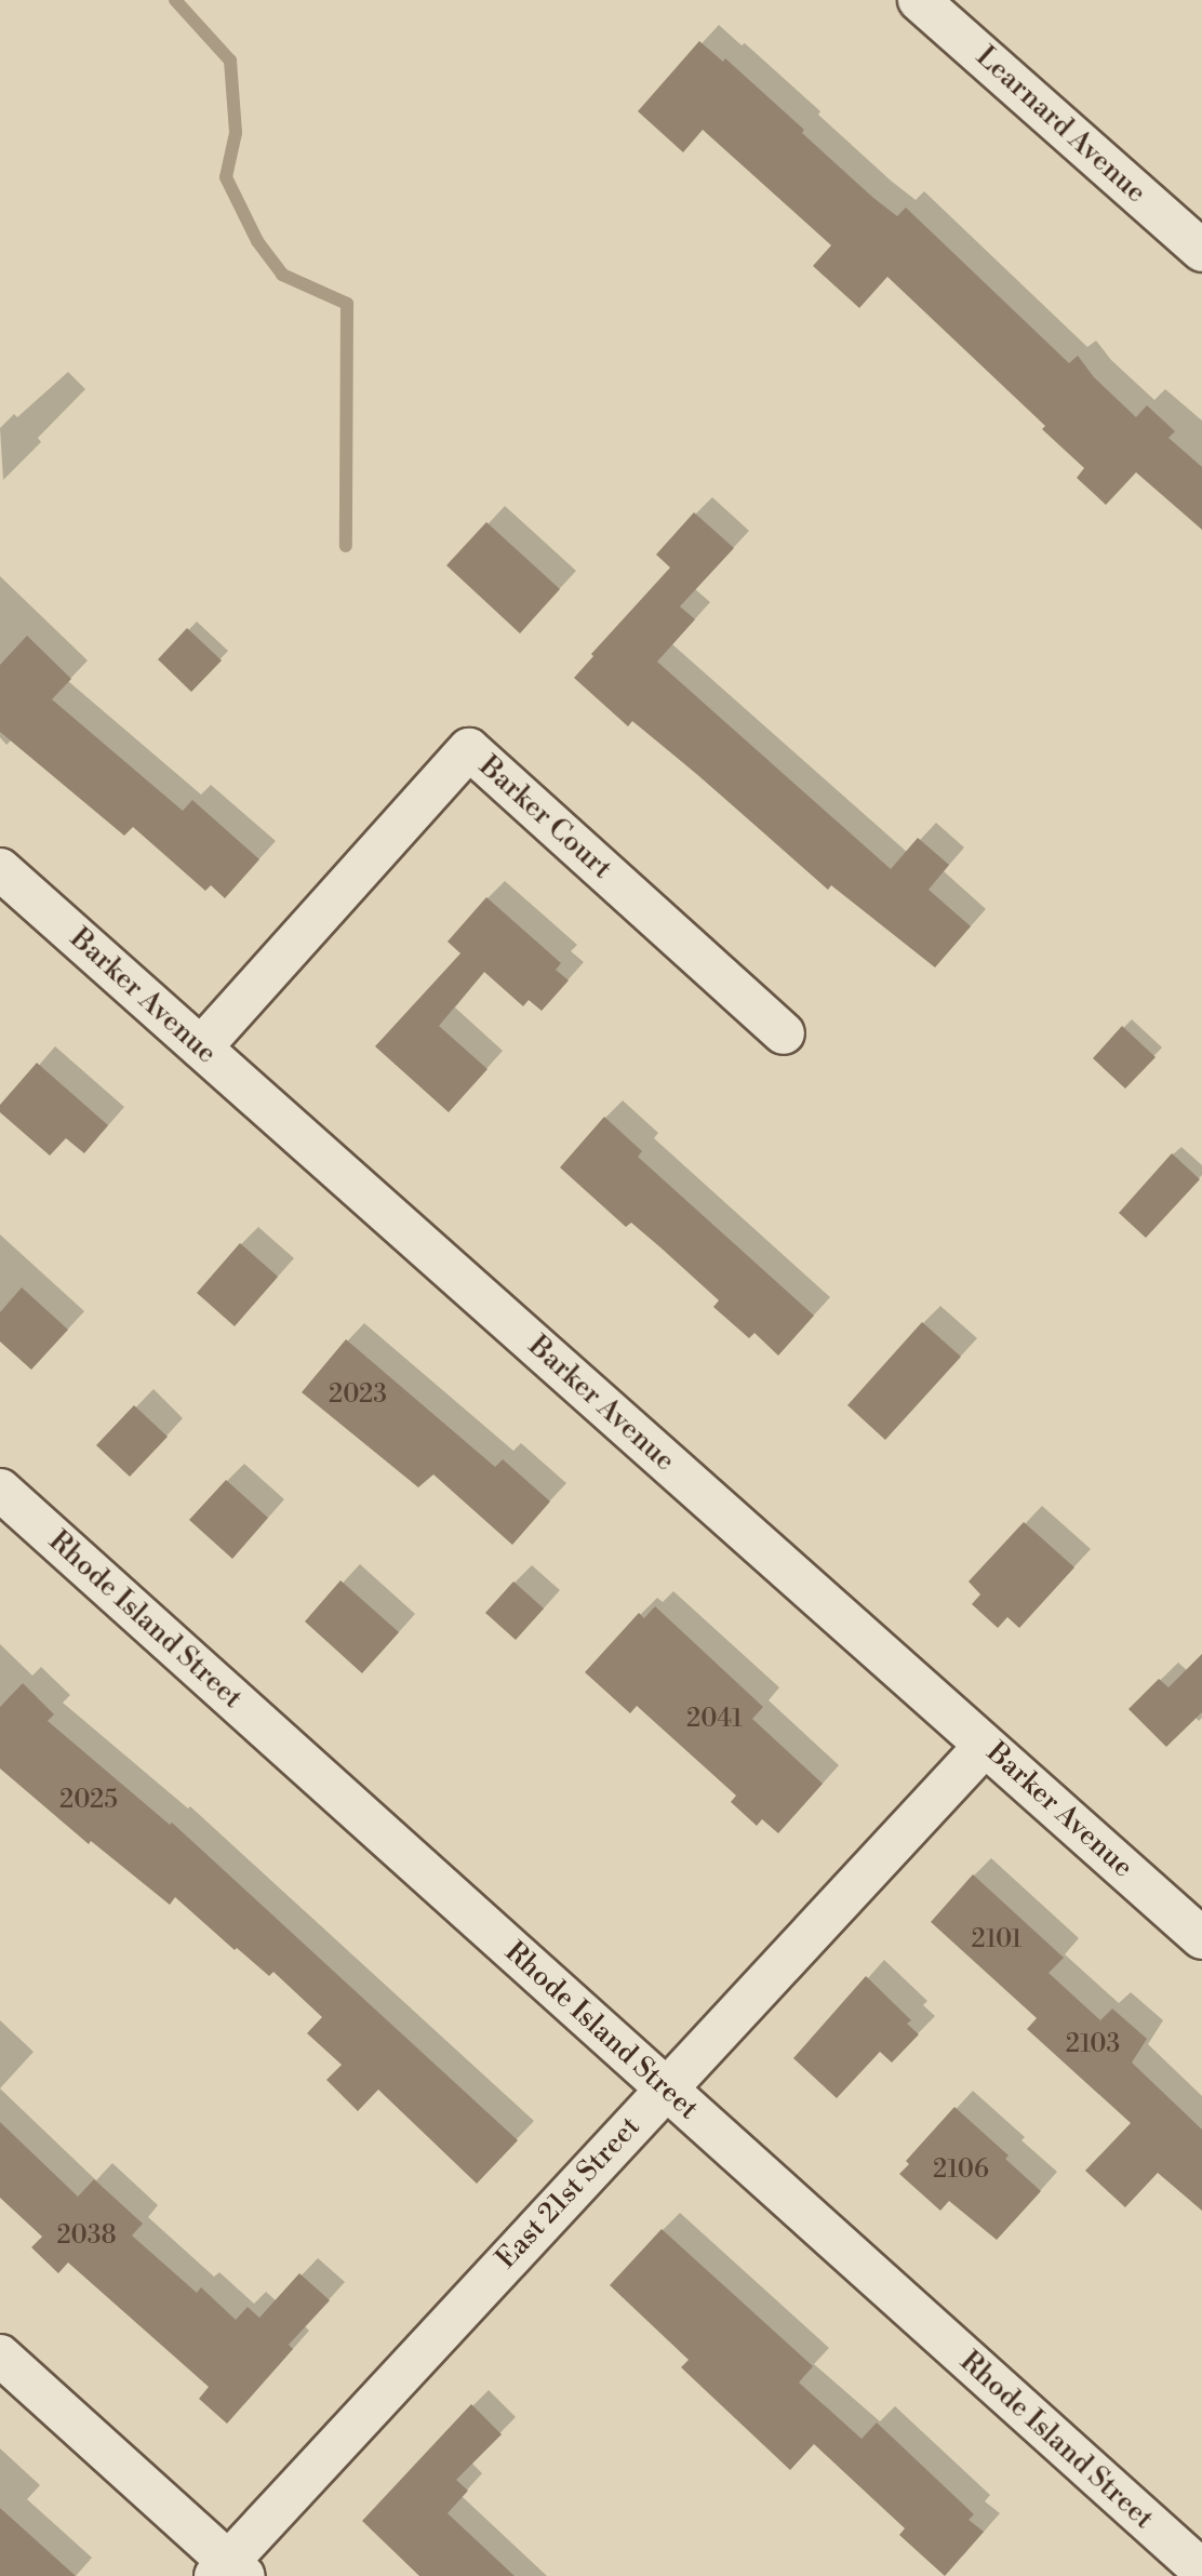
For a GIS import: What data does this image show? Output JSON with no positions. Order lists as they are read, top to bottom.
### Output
{
  "streets": {
    "street": [
      "Learnard Avenue",
      "Barker Court",
      "Barker Avenue",
      "Rhode Island Street",
      "East 21st Street"
    ]
  },
  "crossings": [
    ["Barker Court", "Barker Avenue"],
    ["Barker Avenue", "East 21st Street"],
    ["Rhode Island Street", "East 21st Street"]
  ],
  "house_numbers": [
    "2023",
    "2041",
    "2025",
    "2101",
    "2103",
    "2106",
    "2038"
  ]
}
